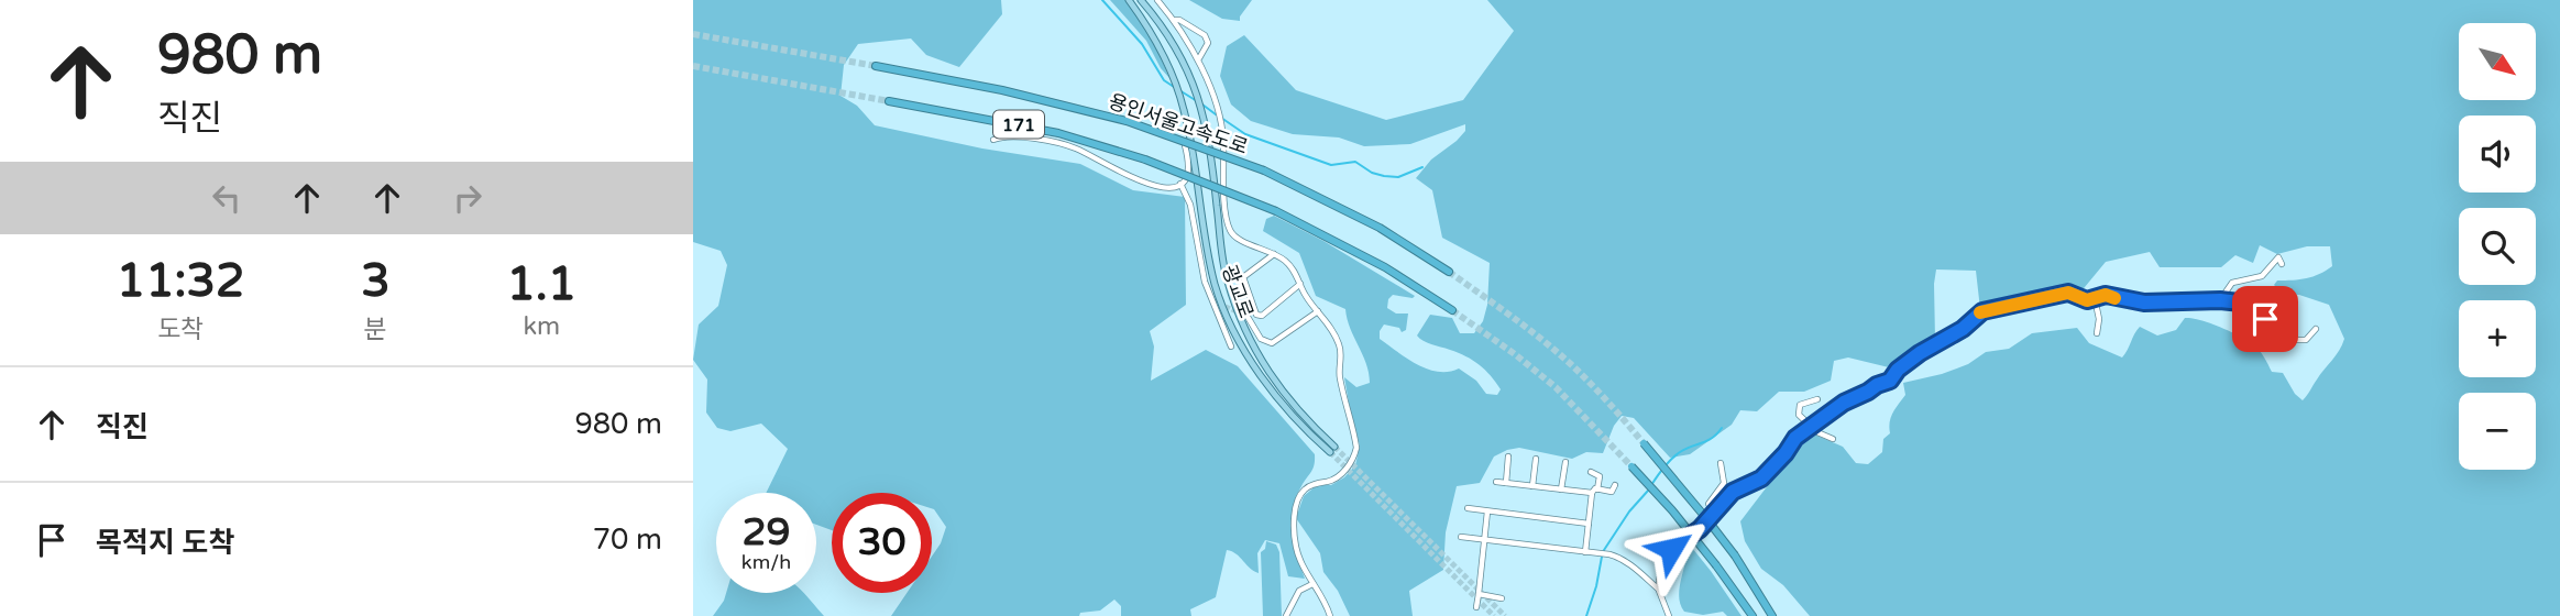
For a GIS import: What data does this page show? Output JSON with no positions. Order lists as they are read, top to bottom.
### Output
{
  "streets": {
    "highway": ["171", "용인서울고속도로"],
    "main road": ["광교로"]
  },
  "north": "bottom right",
  "page": {
    "turn": ["980 m", "직진"],
    "map_buttons": ["+", "−"],
    "eta": [
      "11:32",
      "도착",
      "3",
      "분",
      "1.1",
      "km"
    ],
    "list": [
      {
        "name": "직진",
        "value": "980 m"
      },
      {
        "name": "목적지 도착",
        "value": "70 m"
      }
    ],
    "speed": "29 km/h",
    "limit": "30"
  }
}
